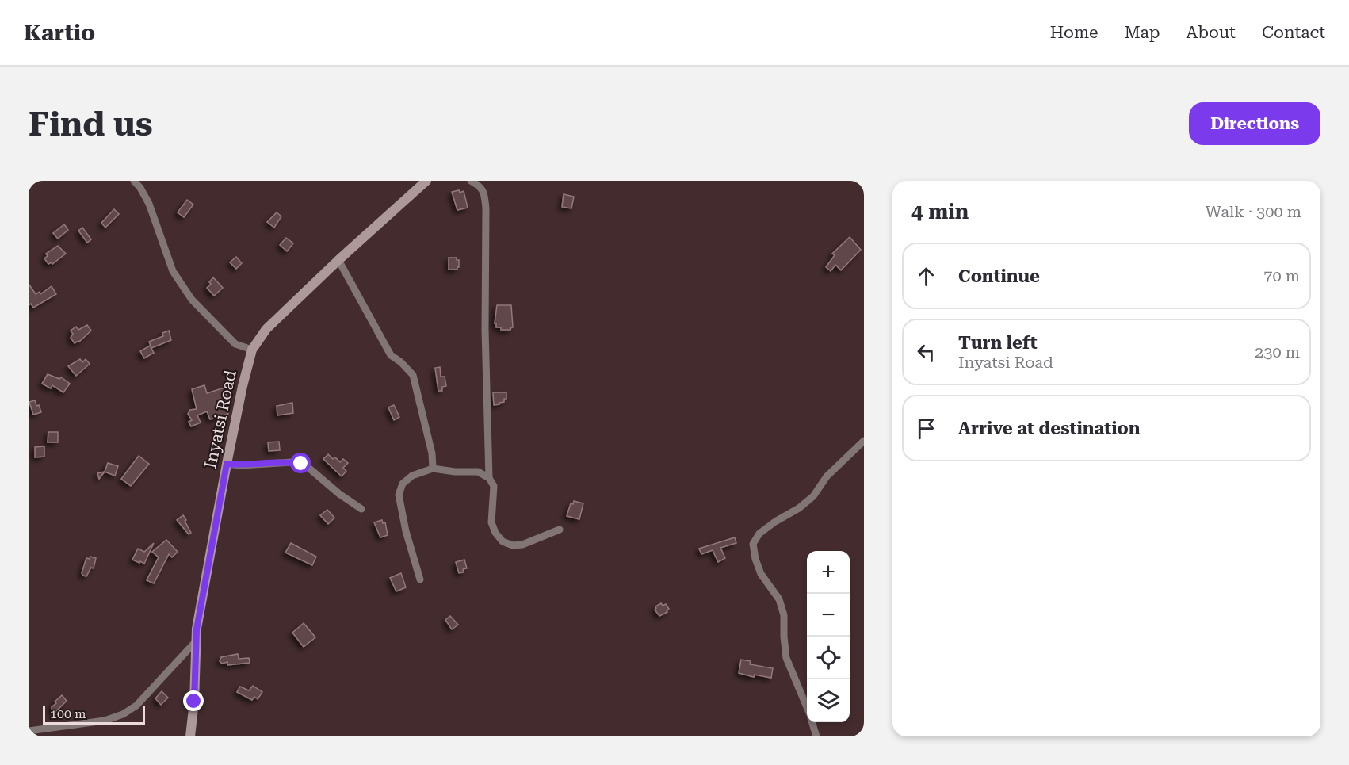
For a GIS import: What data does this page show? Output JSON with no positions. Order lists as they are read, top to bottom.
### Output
{
  "streets": {
    "street": ["Inyatsi Road"]
  },
  "scale_bar": "100 m",
  "page": {
    "header": "Kartio",
    "nav": [
      "Home",
      "Map",
      "About",
      "Contact"
    ],
    "buttons": "Directions",
    "title": "Find us",
    "heading": ["4 min", "Walk · 300 m"],
    "list": [
      ["Continue", "70 m"],
      ["Turn left", "Inyatsi Road", "230 m"],
      "Arrive at destination"
    ],
    "map_buttons": ["+", "−"],
    "scale": "100 m"
  }
}
